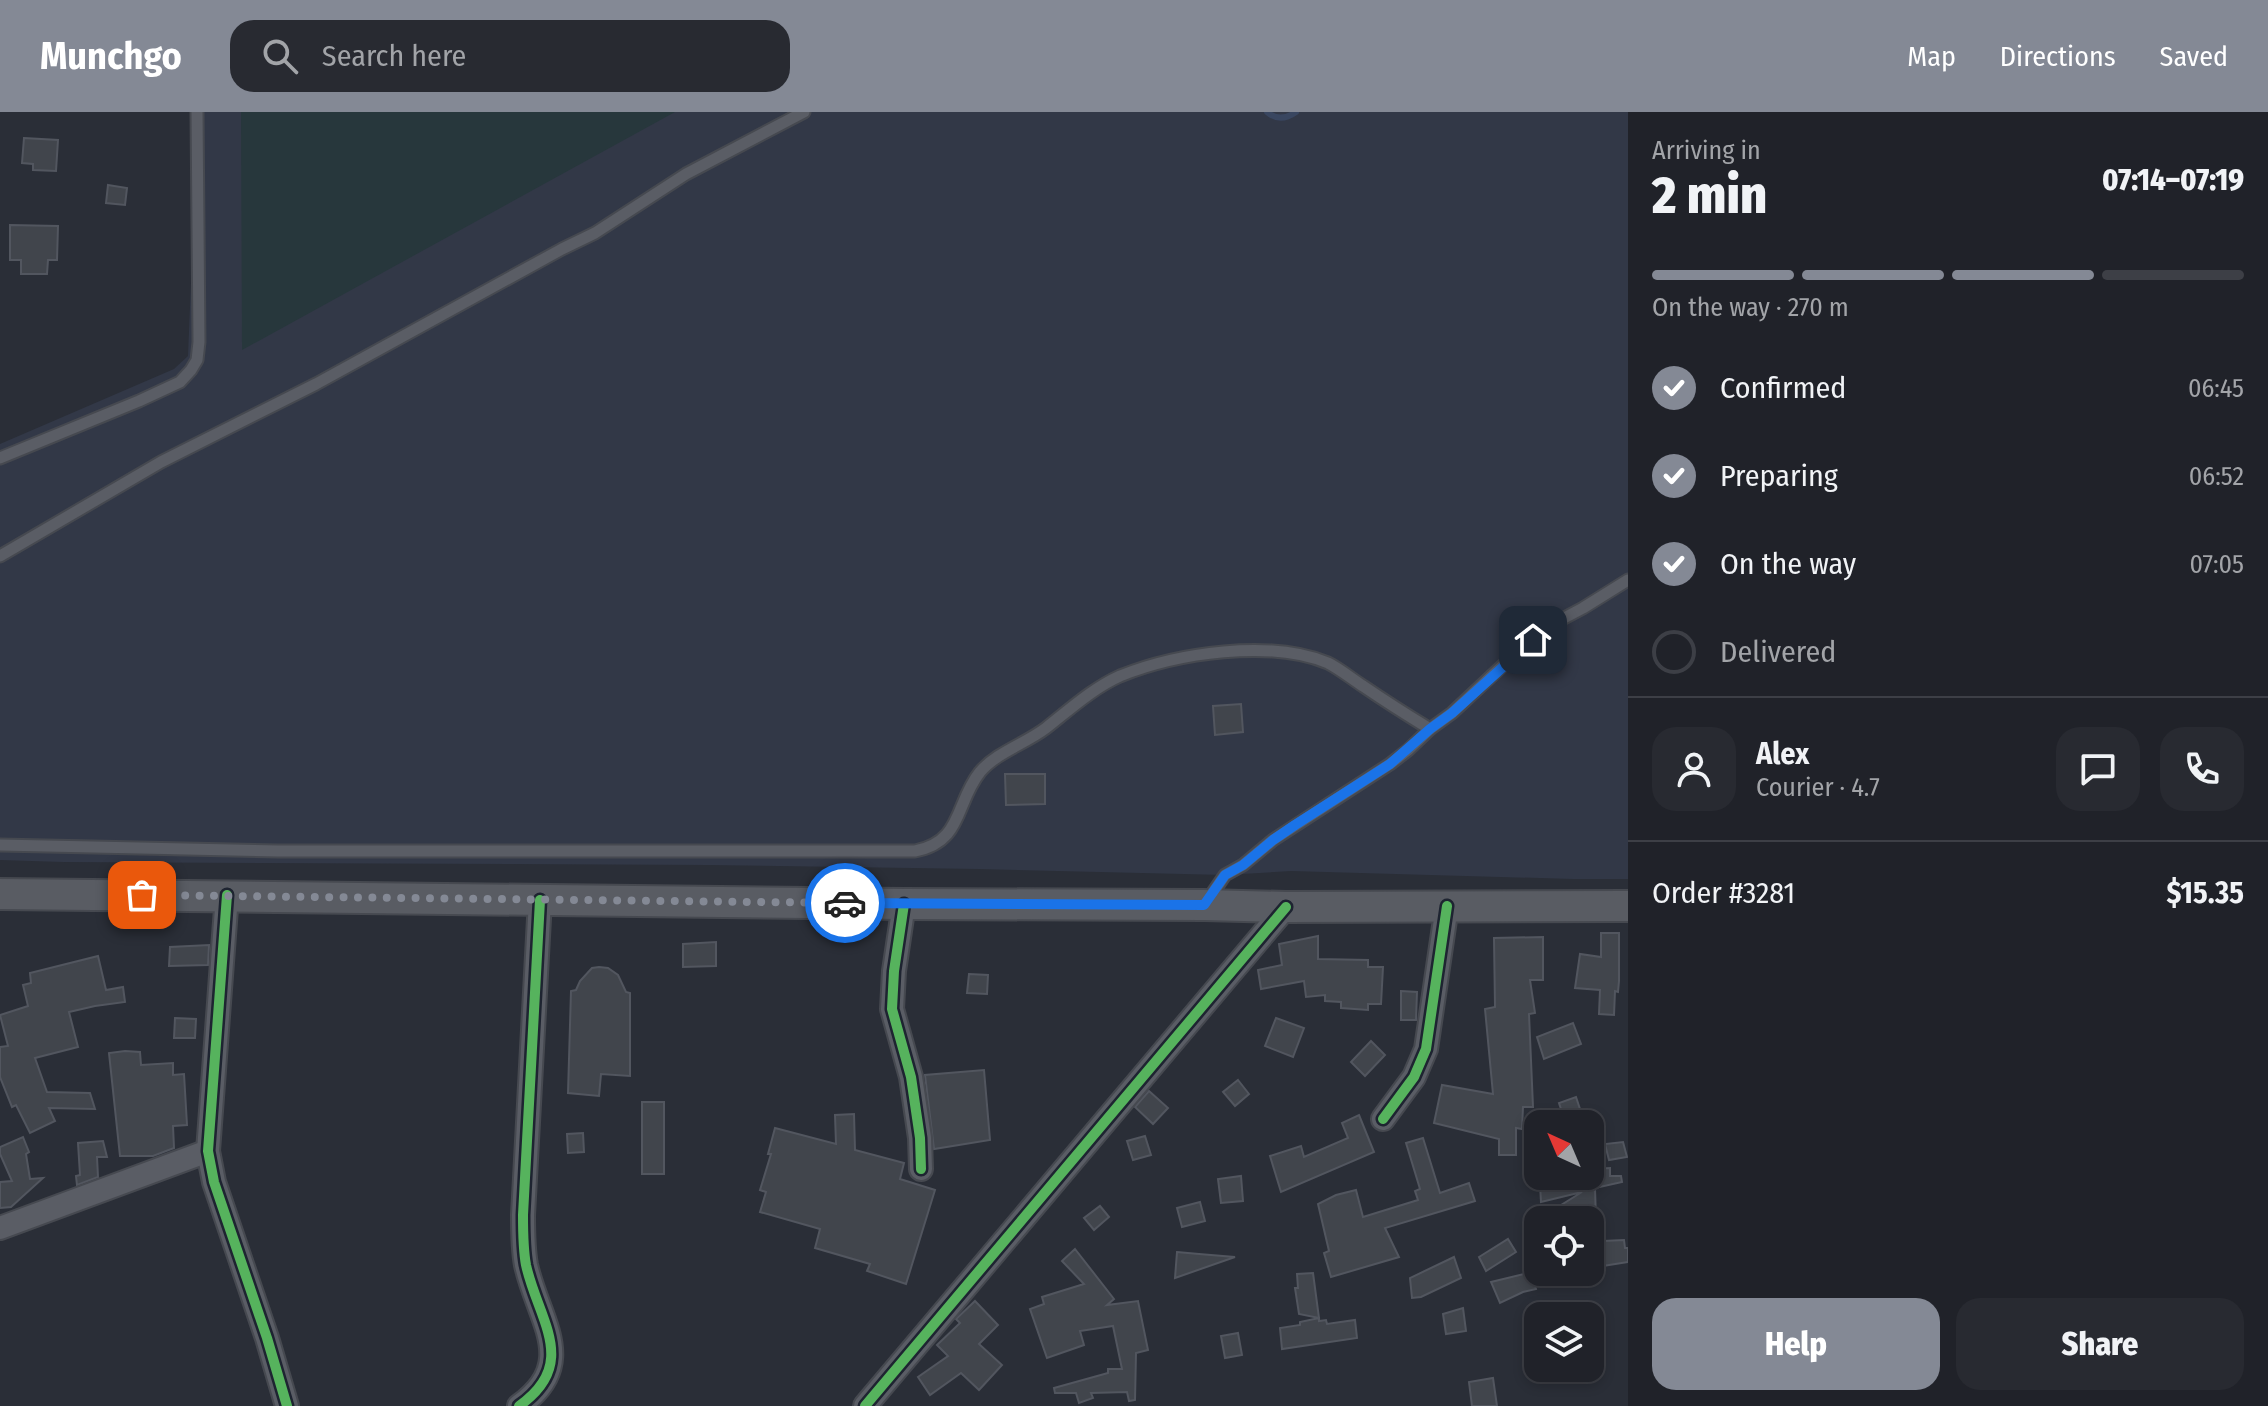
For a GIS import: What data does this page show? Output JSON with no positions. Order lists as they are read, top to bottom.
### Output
{
  "north": "top left",
  "page": {
    "header": "Munchgo",
    "search": "Search here",
    "nav": ["Map", "Directions", "Saved"],
    "heading": ["2 min", "Arriving in", "07:14–07:19"],
    "panel": [
      "Alex",
      "Courier · 4.7",
      "Order #3281",
      "$15.35"
    ],
    "bar": "On the way · 270 m",
    "list": [
      ["Confirmed", "06:45"],
      ["Preparing", "06:52"],
      ["On the way", "07:05"],
      "Delivered"
    ],
    "buttons": ["Help", "Share"]
  }
}
